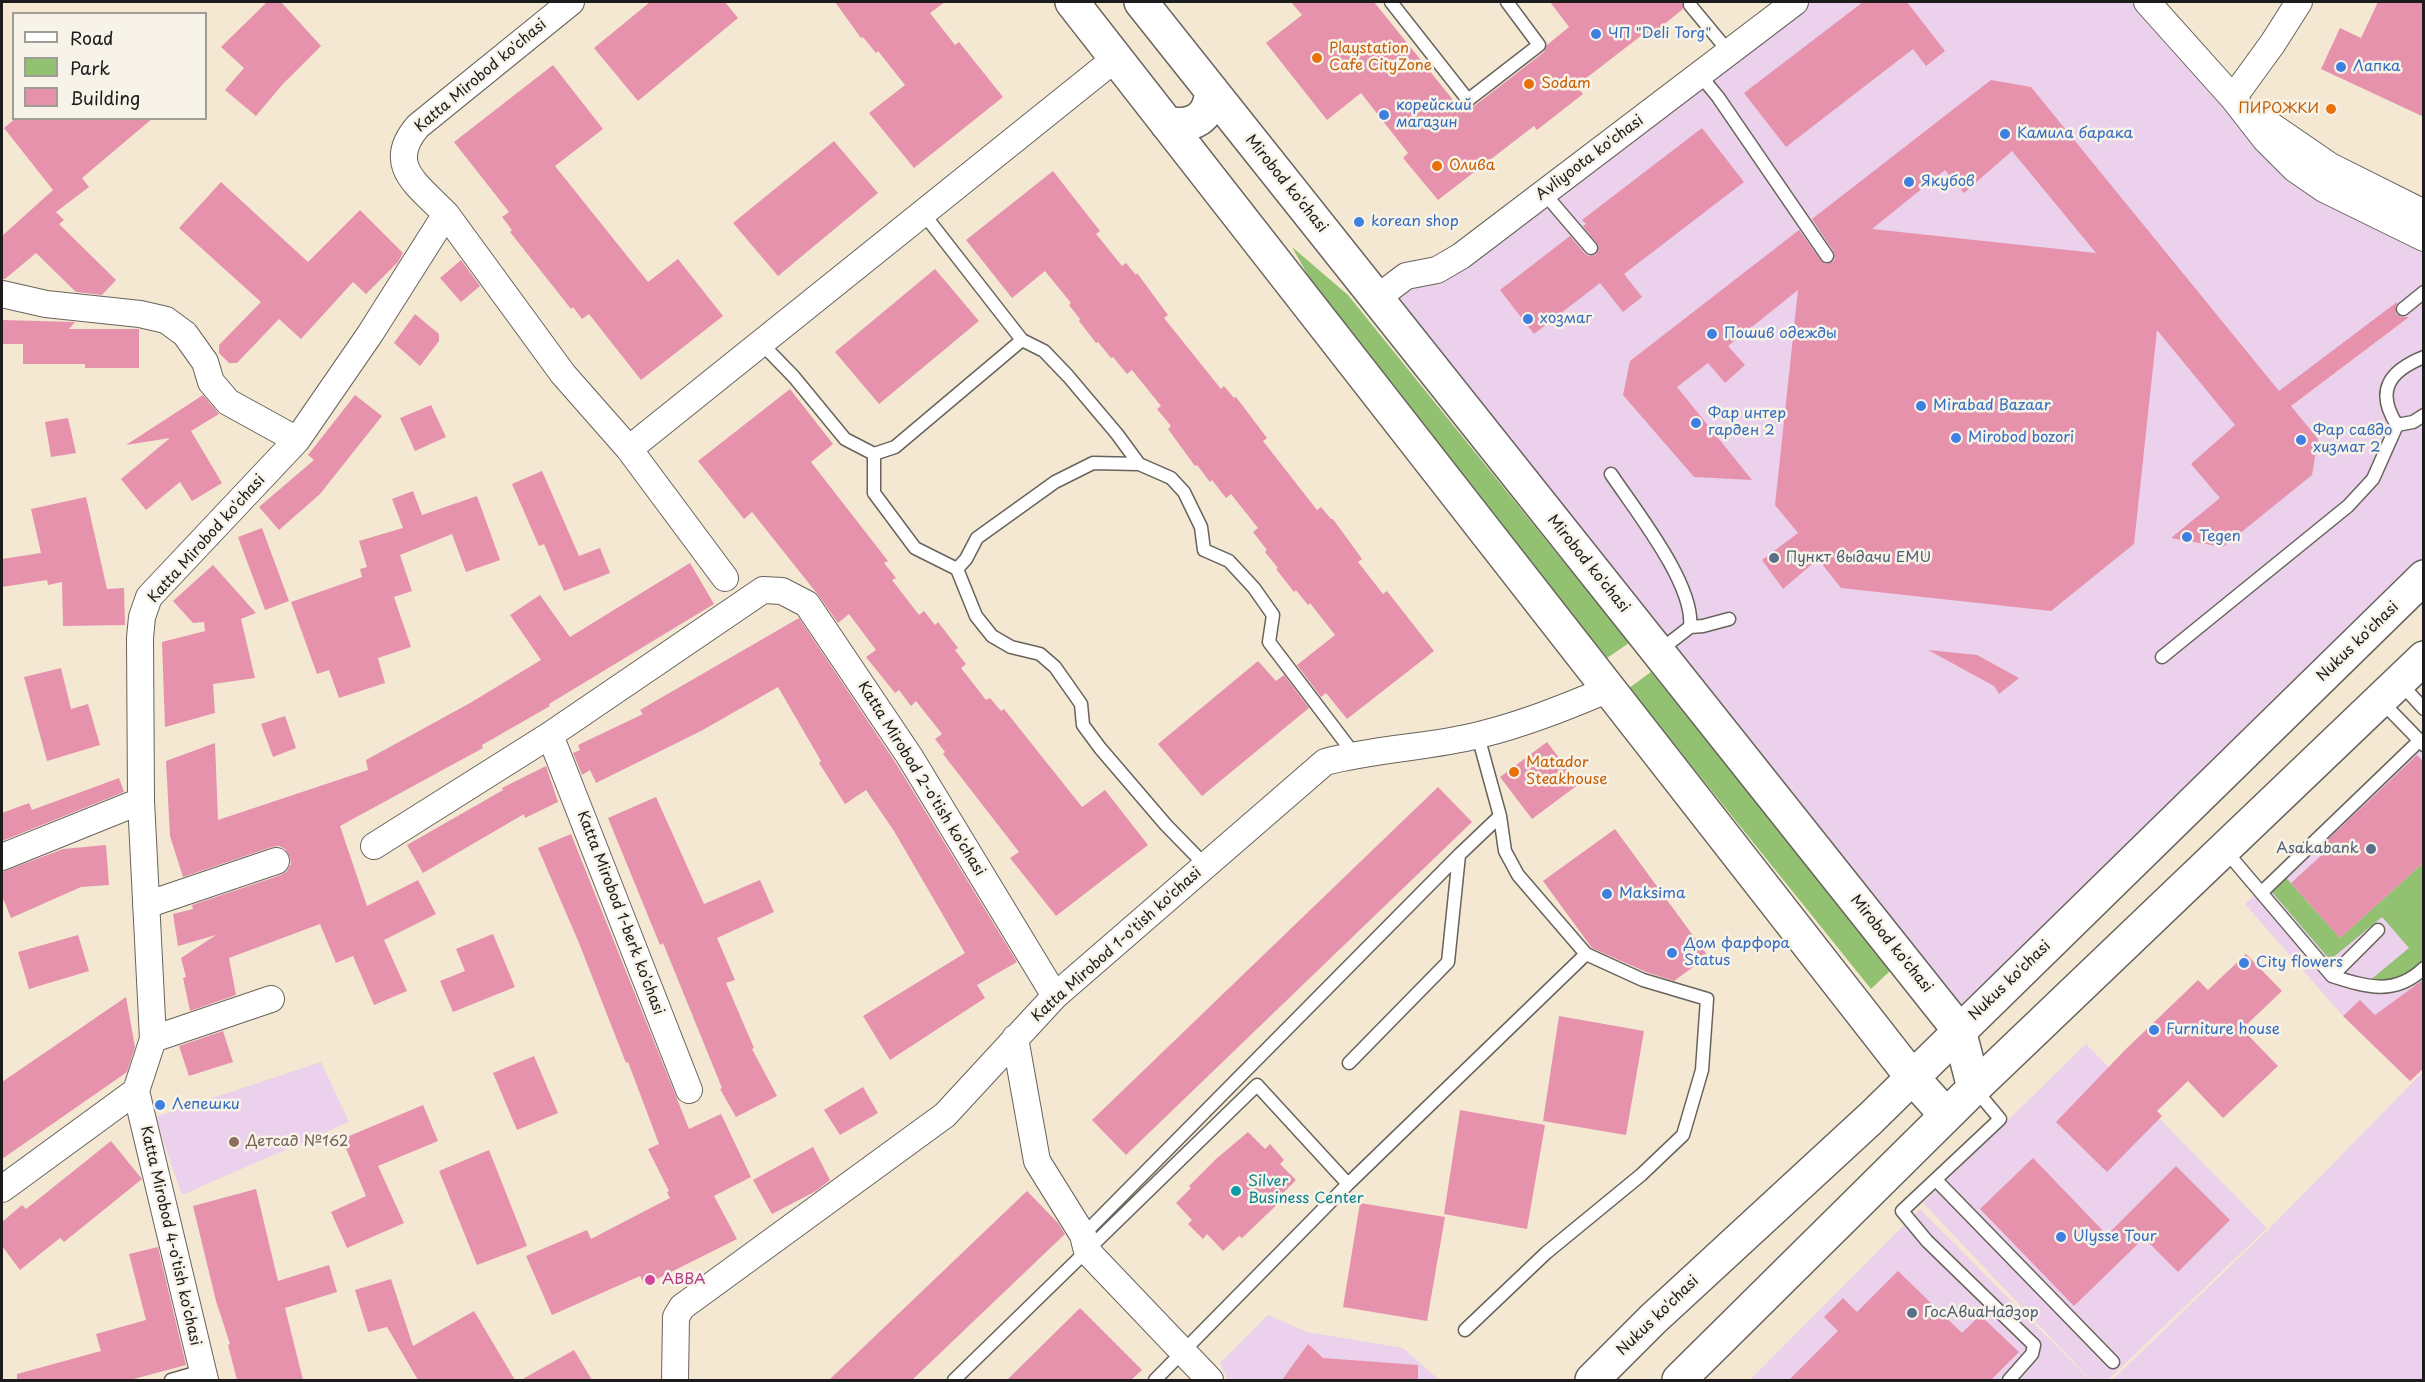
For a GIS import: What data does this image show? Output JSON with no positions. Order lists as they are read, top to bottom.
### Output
{
  "streets": {
    "main road": ["Mirobod ko'chasi", "Nukus ko'chasi"],
    "street": [
      "Katta Mirobod ko'chasi",
      "Avliyoota ko'chasi",
      "Katta Mirobod 2-o'tish ko'chasi",
      "Katta Mirobod 1-berk ko'chasi",
      "Katta Mirobod 1-o'tish ko'chasi",
      "Katta Mirobod 4-o'tish ko'chasi"
    ]
  },
  "crossings": [
    ["Katta Mirobod ko'chasi", "Katta Mirobod 4-o'tish ko'chasi"],
    ["Avliyoota ko'chasi", "Mirobod ko'chasi"],
    ["Mirobod ko'chasi", "Nukus ko'chasi"],
    ["Katta Mirobod 2-o'tish ko'chasi", "Katta Mirobod 1-berk ko'chasi"],
    ["Katta Mirobod 2-o'tish ko'chasi", "Katta Mirobod 1-o'tish ko'chasi"]
  ],
  "places": [
    "ЧП \"Deli Torg\"",
    "Playstation Cafe CityZone",
    "Лапка",
    "Sodam",
    "ПИРОЖКИ",
    "корейский магазин",
    "Камила барака",
    "Олива",
    "Якубов",
    "korean shop",
    "хозмаг",
    "Пошив одежды",
    "Mirabad Bazaar",
    "Фар интер гарден 2",
    "Mirobod bozori",
    "Фар савдо хизмат 2",
    "Tegen",
    "Пункт выдачи EMU",
    "Matador Steakhouse",
    "Asakabank",
    "Maksima",
    "Дом фарфора Status",
    "City flowers",
    "Furniture house",
    "Лепешки",
    "Детсад №162",
    "Silver Business Center",
    "Ulysse Tour",
    "ABBA",
    "ГосАвиаНадзор"
  ],
  "legend": ["Road", "Park", "Building"]
}
